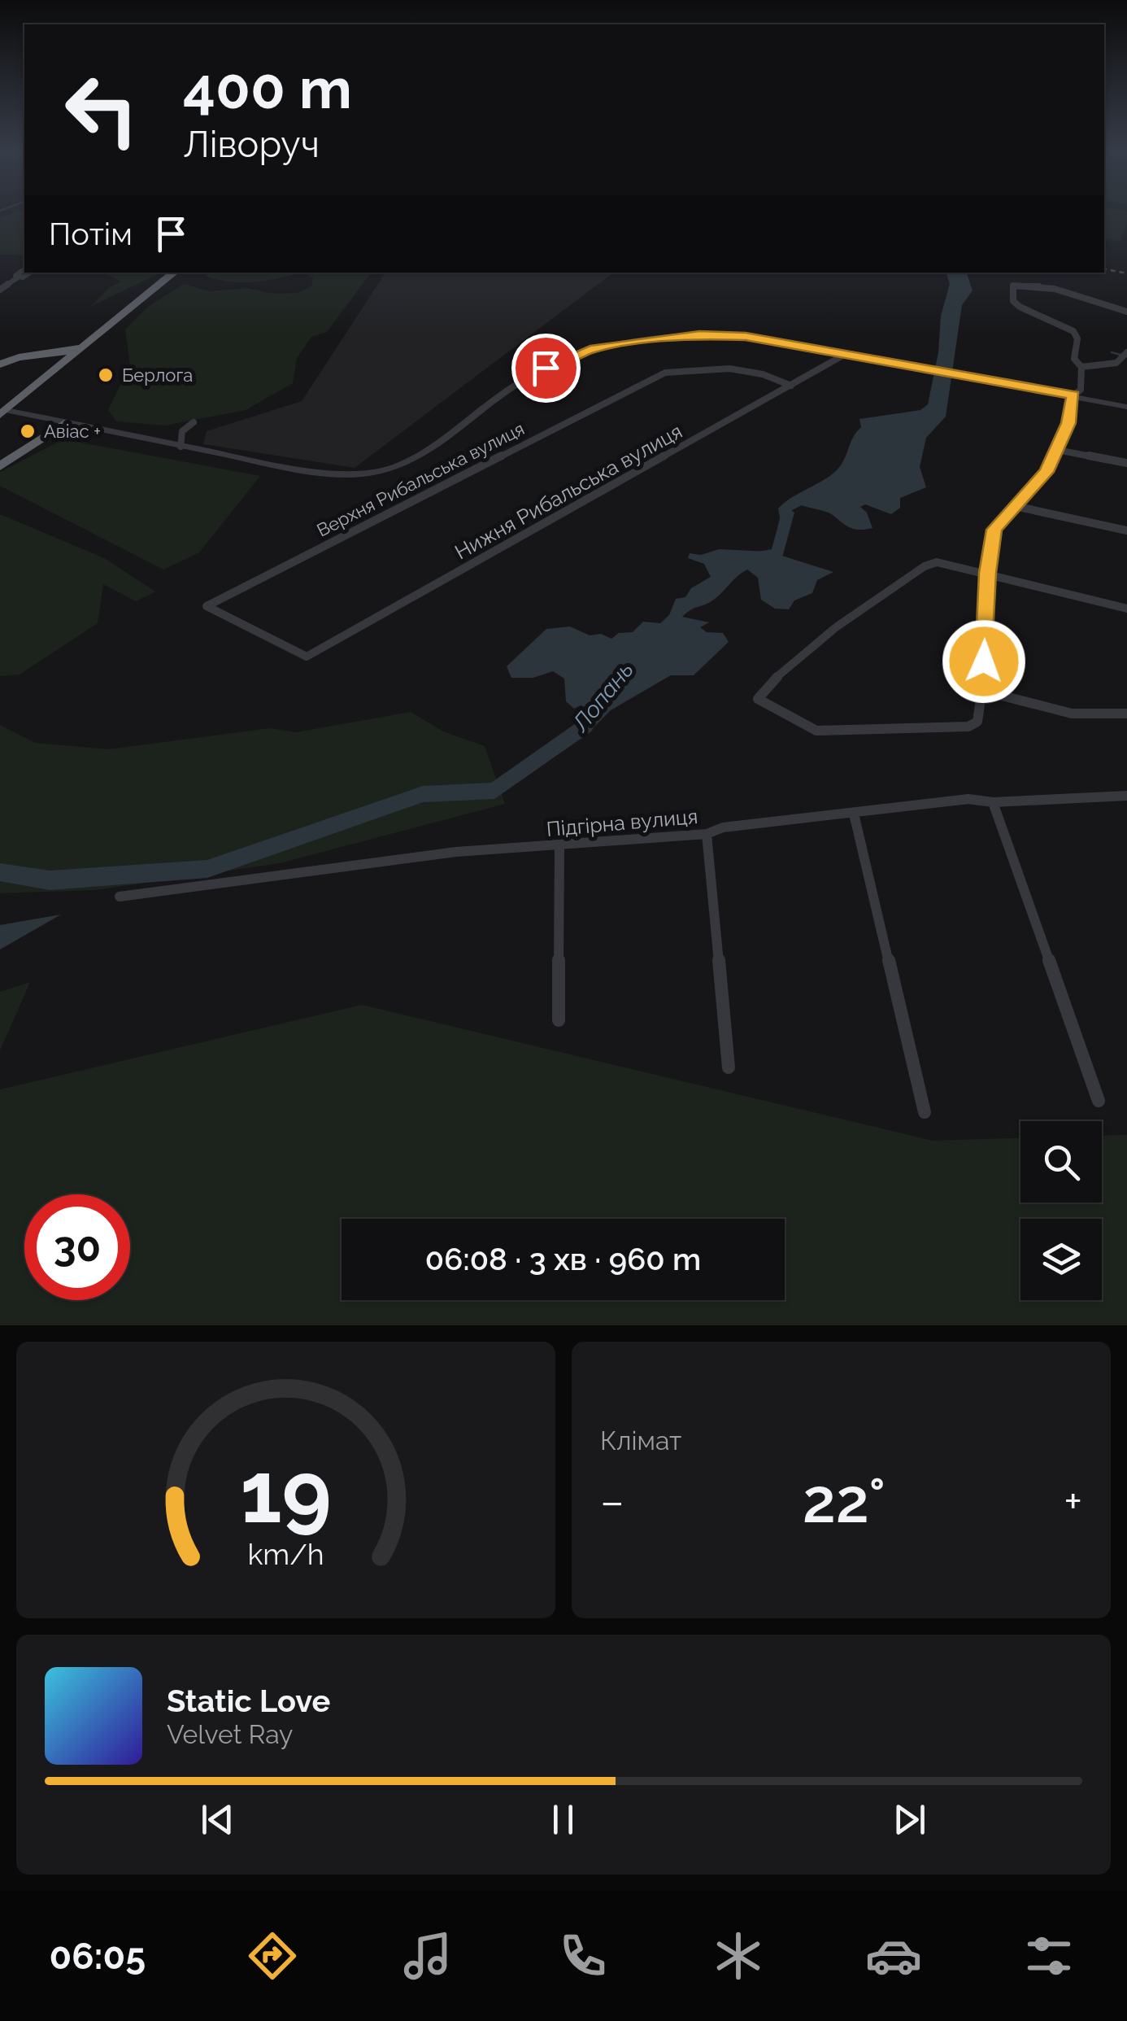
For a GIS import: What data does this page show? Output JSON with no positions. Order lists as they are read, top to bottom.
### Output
{
  "streets": {
    "street": ["Верхня Рибальська вулиця", "Нижня Рибальська вулиця", "Підгірна вулиця"]
  },
  "crossings": [
    ["Верхня Рибальська вулиця", "Нижня Рибальська вулиця"]
  ],
  "water": ["Лопань"],
  "places": ["Берлога", "Авiас +"],
  "page": {
    "turn": ["400 m", "Ліворуч"],
    "then": "Потім",
    "limit": "30",
    "trip": "06:08 · 3 хв · 960 m",
    "tile": "Клімат",
    "heat": ["−", "22°", "+"],
    "song": ["Static Love", "Velvet Ray"],
    "tabs": "06:05",
    "gauge": ["19", "km/h"]
  }
}
